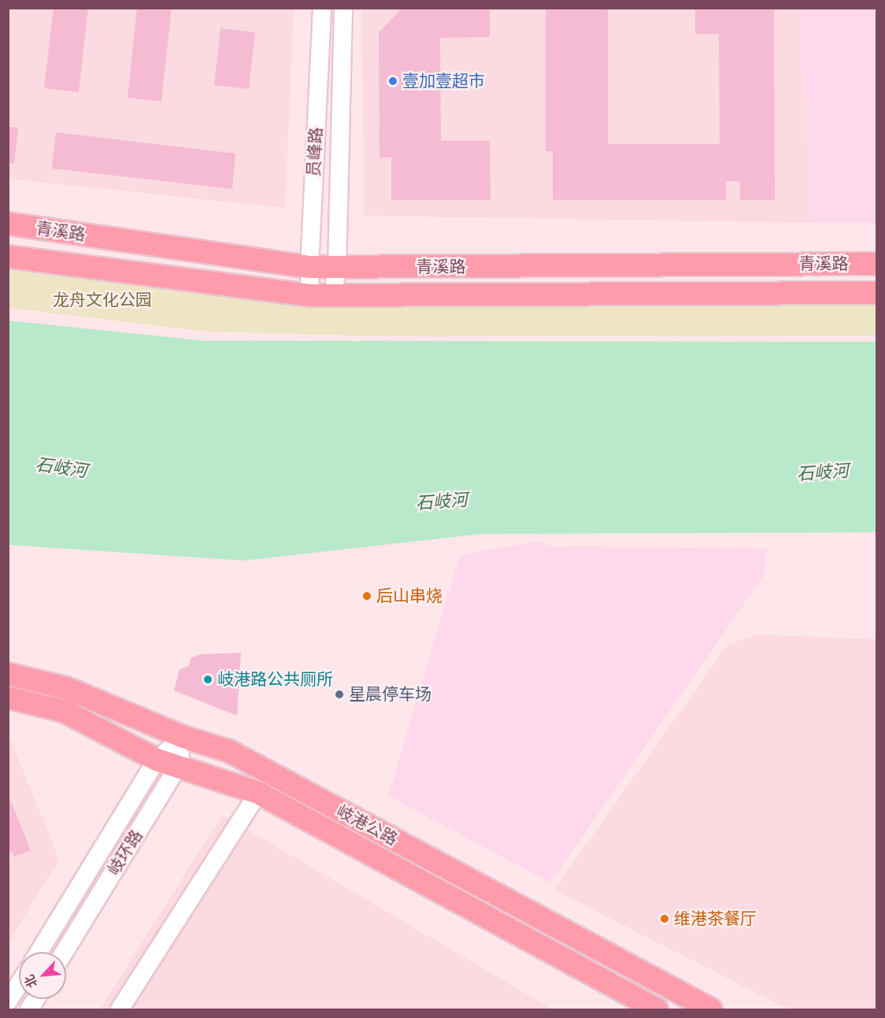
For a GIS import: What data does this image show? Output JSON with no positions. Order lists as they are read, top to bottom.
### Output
{
  "streets": {
    "main road": ["青溪路", "岐港公路"],
    "street": ["员峰路", "岐环路"]
  },
  "crossings": [
    ["员峰路", "青溪路"],
    ["岐港公路", "岐环路"]
  ],
  "water": ["石岐河"],
  "parks": ["龙舟文化公园"],
  "places": [
    "壹加壹超市",
    "后山串烧",
    "岐港路公共厕所",
    "星晨停车场",
    "维港茶餐厅"
  ],
  "north": "bottom left"
}
